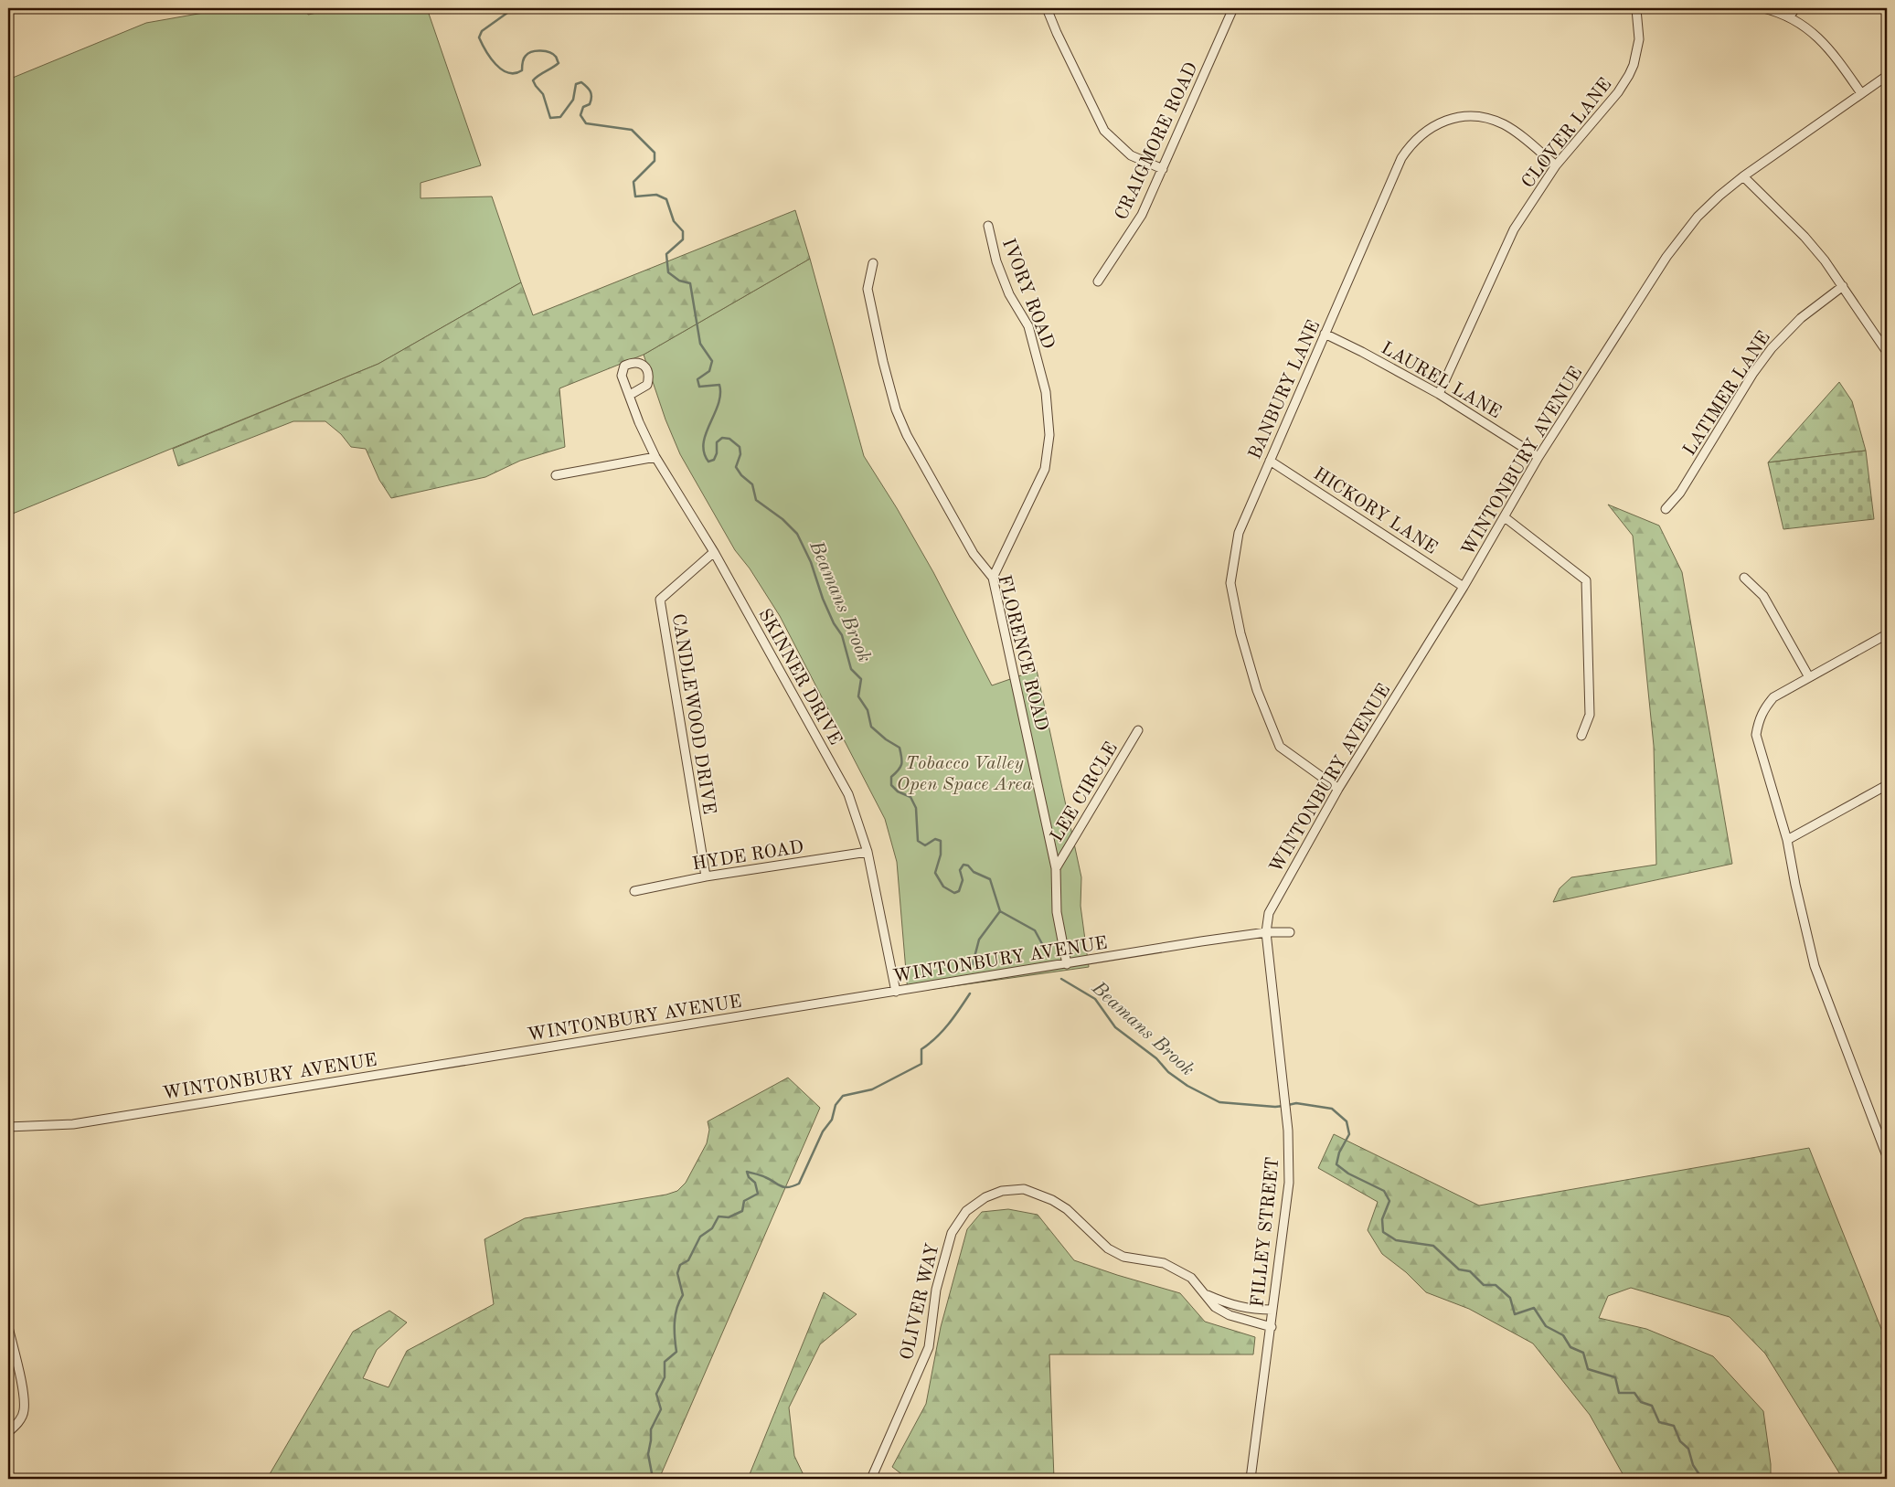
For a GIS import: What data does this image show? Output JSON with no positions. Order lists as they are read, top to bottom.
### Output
{
  "streets": {
    "street": [
      "CLOVER LANE",
      "CRAIGMORE ROAD",
      "IVORY ROAD",
      "LAUREL LANE",
      "BANBURY LANE",
      "LATIMER LANE",
      "WINTONBURY AVENUE",
      "HICKORY LANE",
      "FLORENCE ROAD",
      "SKINNER DRIVE",
      "CANDLEWOOD DRIVE",
      "LEE CIRCLE",
      "HYDE ROAD",
      "FILLEY STREET",
      "OLIVER WAY"
    ]
  },
  "crossings": [
    ["CLOVER LANE", "LAUREL LANE"],
    ["CLOVER LANE", "BANBURY LANE"],
    ["IVORY ROAD", "FLORENCE ROAD"],
    ["LAUREL LANE", "BANBURY LANE"],
    ["LAUREL LANE", "WINTONBURY AVENUE"],
    ["BANBURY LANE", "WINTONBURY AVENUE"],
    ["BANBURY LANE", "HICKORY LANE"],
    ["WINTONBURY AVENUE", "HICKORY LANE"],
    ["WINTONBURY AVENUE", "FLORENCE ROAD"],
    ["WINTONBURY AVENUE", "SKINNER DRIVE"],
    ["WINTONBURY AVENUE", "FILLEY STREET"],
    ["FLORENCE ROAD", "LEE CIRCLE"],
    ["SKINNER DRIVE", "CANDLEWOOD DRIVE"],
    ["SKINNER DRIVE", "HYDE ROAD"],
    ["CANDLEWOOD DRIVE", "HYDE ROAD"],
    ["FILLEY STREET", "OLIVER WAY"]
  ],
  "water": ["Beamans Brook"],
  "parks": ["Tobacco Valley Open Space Area"]
}
